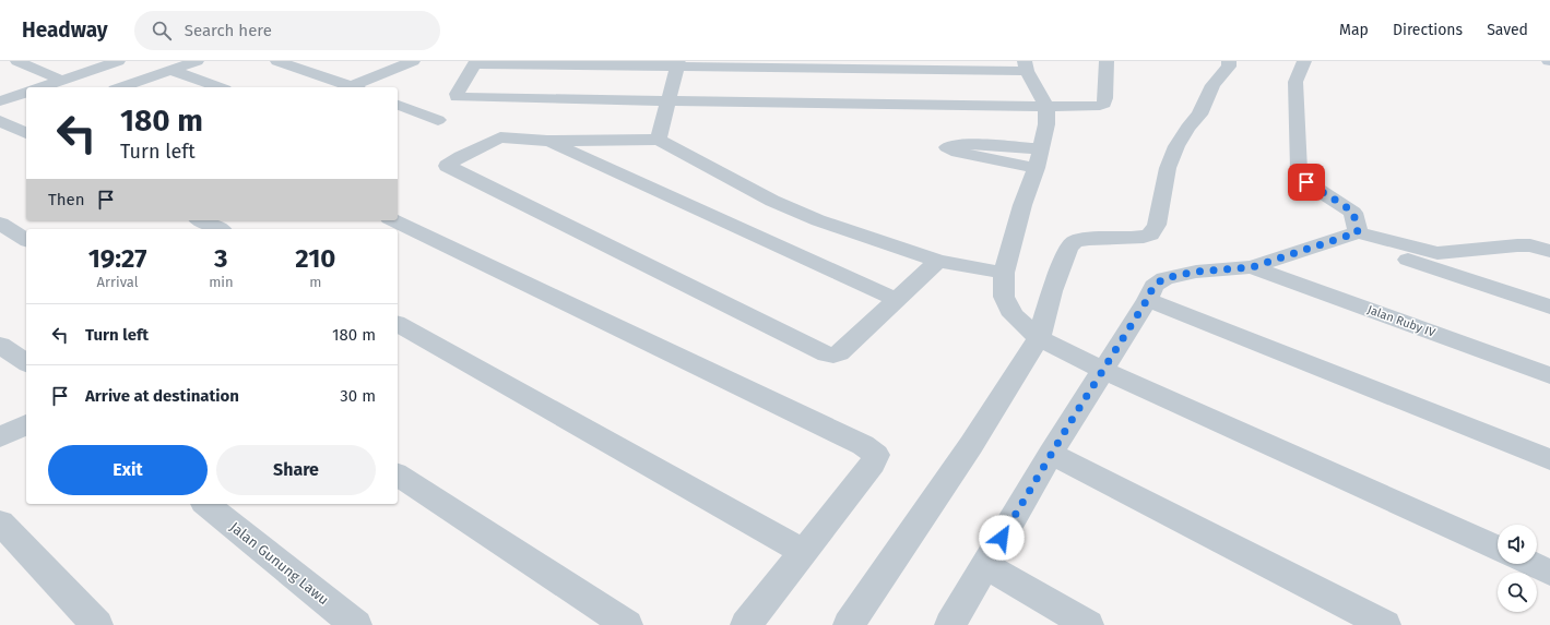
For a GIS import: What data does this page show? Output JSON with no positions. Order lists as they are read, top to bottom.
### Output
{
  "streets": {
    "street": ["Jalan Ruby IV", "Jalan Gunung Lawu"]
  },
  "page": {
    "header": "Headway",
    "search": "Search here",
    "nav": ["Map", "Directions", "Saved"],
    "turn": ["180 m", "Turn left"],
    "then": "Then",
    "eta": [
      "19:27",
      "Arrival",
      "3",
      "min",
      "210",
      "m"
    ],
    "list": [
      {
        "name": "Turn left",
        "value": "180 m"
      },
      {
        "name": "Arrive at destination",
        "value": "30 m"
      }
    ],
    "buttons": ["Exit", "Share"]
  }
}
